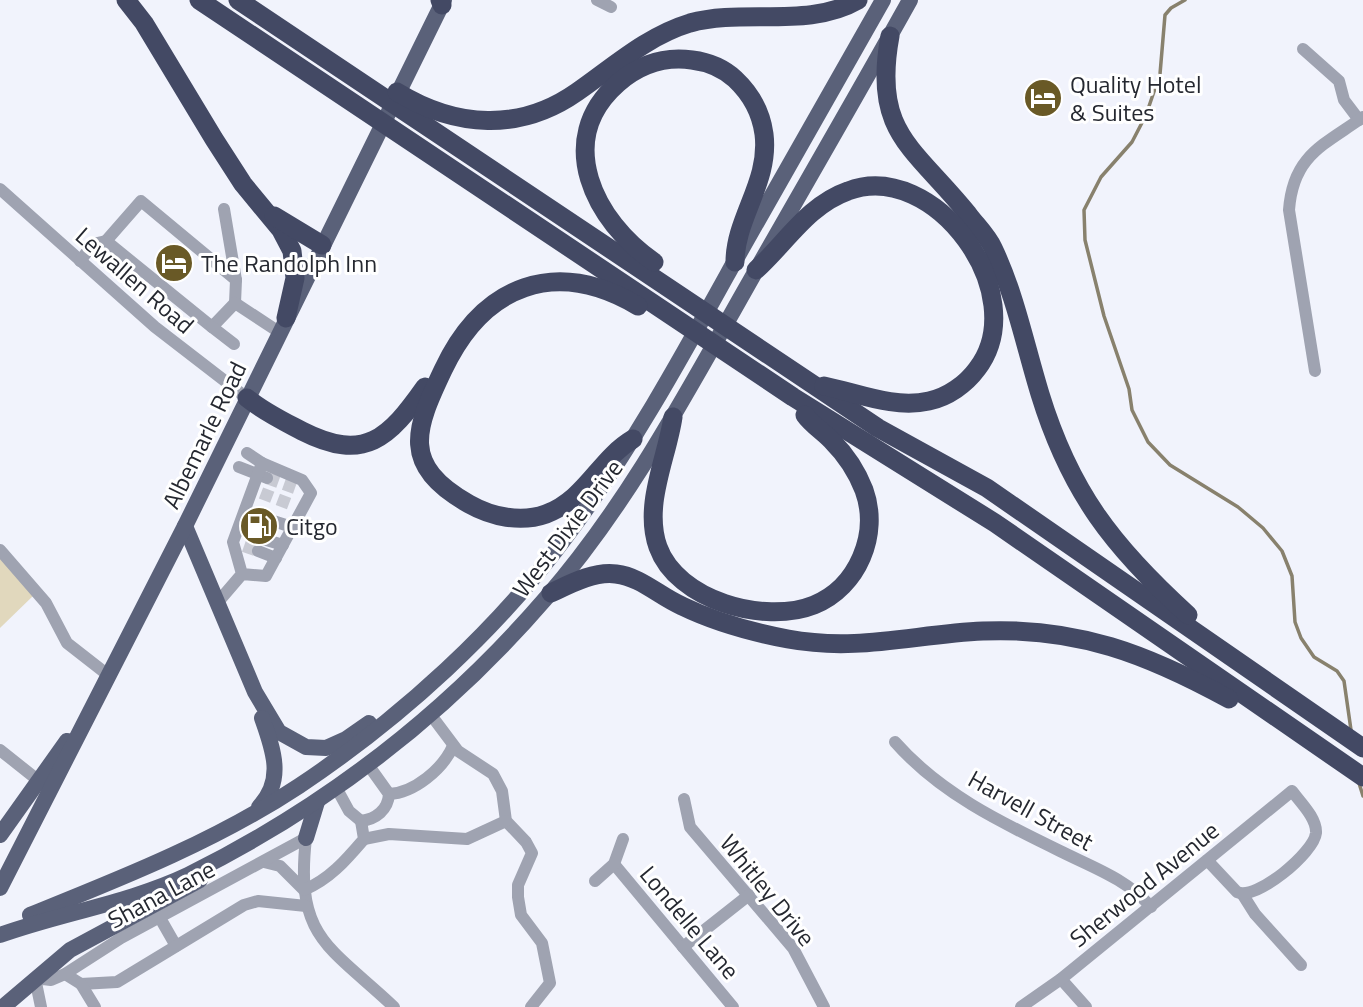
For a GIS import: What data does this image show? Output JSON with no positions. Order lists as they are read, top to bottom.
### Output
{
  "streets": {
    "main road": ["Albemarle Road", "West Dixie Drive"],
    "street": [
      "Lewallen Road",
      "Harvell Street",
      "Sherwood Avenue",
      "Whitley Drive",
      "Shana Lane",
      "Londelle Lane"
    ]
  },
  "crossings": [
    ["Lewallen Road", "Albemarle Road"],
    ["Harvell Street", "Sherwood Avenue"]
  ],
  "places": {
    "hotel": ["Quality Hotel & Suites", "The Randolph Inn"],
    "fuel station": ["Citgo"]
  }
}
